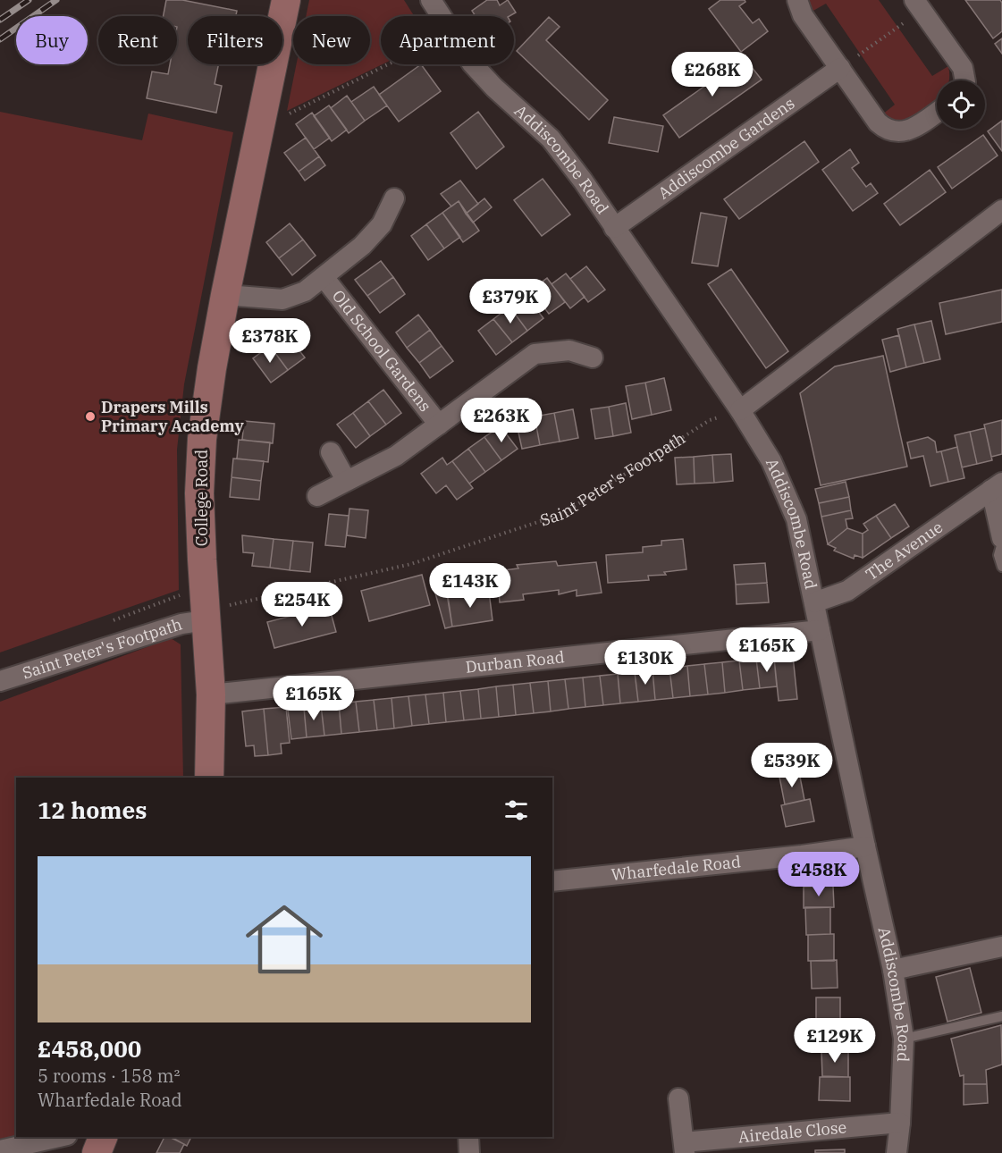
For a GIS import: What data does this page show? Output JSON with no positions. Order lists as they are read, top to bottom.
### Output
{
  "streets": {
    "main road": ["College Road"],
    "street": [
      "Addiscombe Gardens",
      "Addiscombe Road",
      "Old School Gardens",
      "Saint Peter's Footpath",
      "The Avenue",
      "Durban Road",
      "Wharfedale Road",
      "Airedale Close"
    ]
  },
  "crossings": [
    ["Addiscombe Gardens", "Addiscombe Road"],
    ["Addiscombe Road", "Saint Peter's Footpath"],
    ["Addiscombe Road", "The Avenue"],
    ["Addiscombe Road", "Durban Road"],
    ["Addiscombe Road", "Wharfedale Road"],
    ["Addiscombe Road", "Airedale Close"],
    ["Old School Gardens", "College Road"],
    ["Saint Peter's Footpath", "College Road"],
    ["College Road", "Durban Road"]
  ],
  "places": ["Drapers Mills Primary Academy"],
  "page": {
    "chip": [
      "Buy",
      "Rent",
      "Filters",
      "New",
      "Apartment"
    ],
    "price": [
      "£268K",
      "£379K",
      "£378K",
      "£263K",
      "£143K",
      "£254K",
      "£165K",
      "£130K",
      "£165K",
      "£539K",
      "£458K",
      "£129K"
    ],
    "heading": "12 homes",
    "list": [
      {
        "name": "£458,000",
        "note": "5 rooms · 158 m² · Wharfedale Road"
      }
    ]
  }
}
